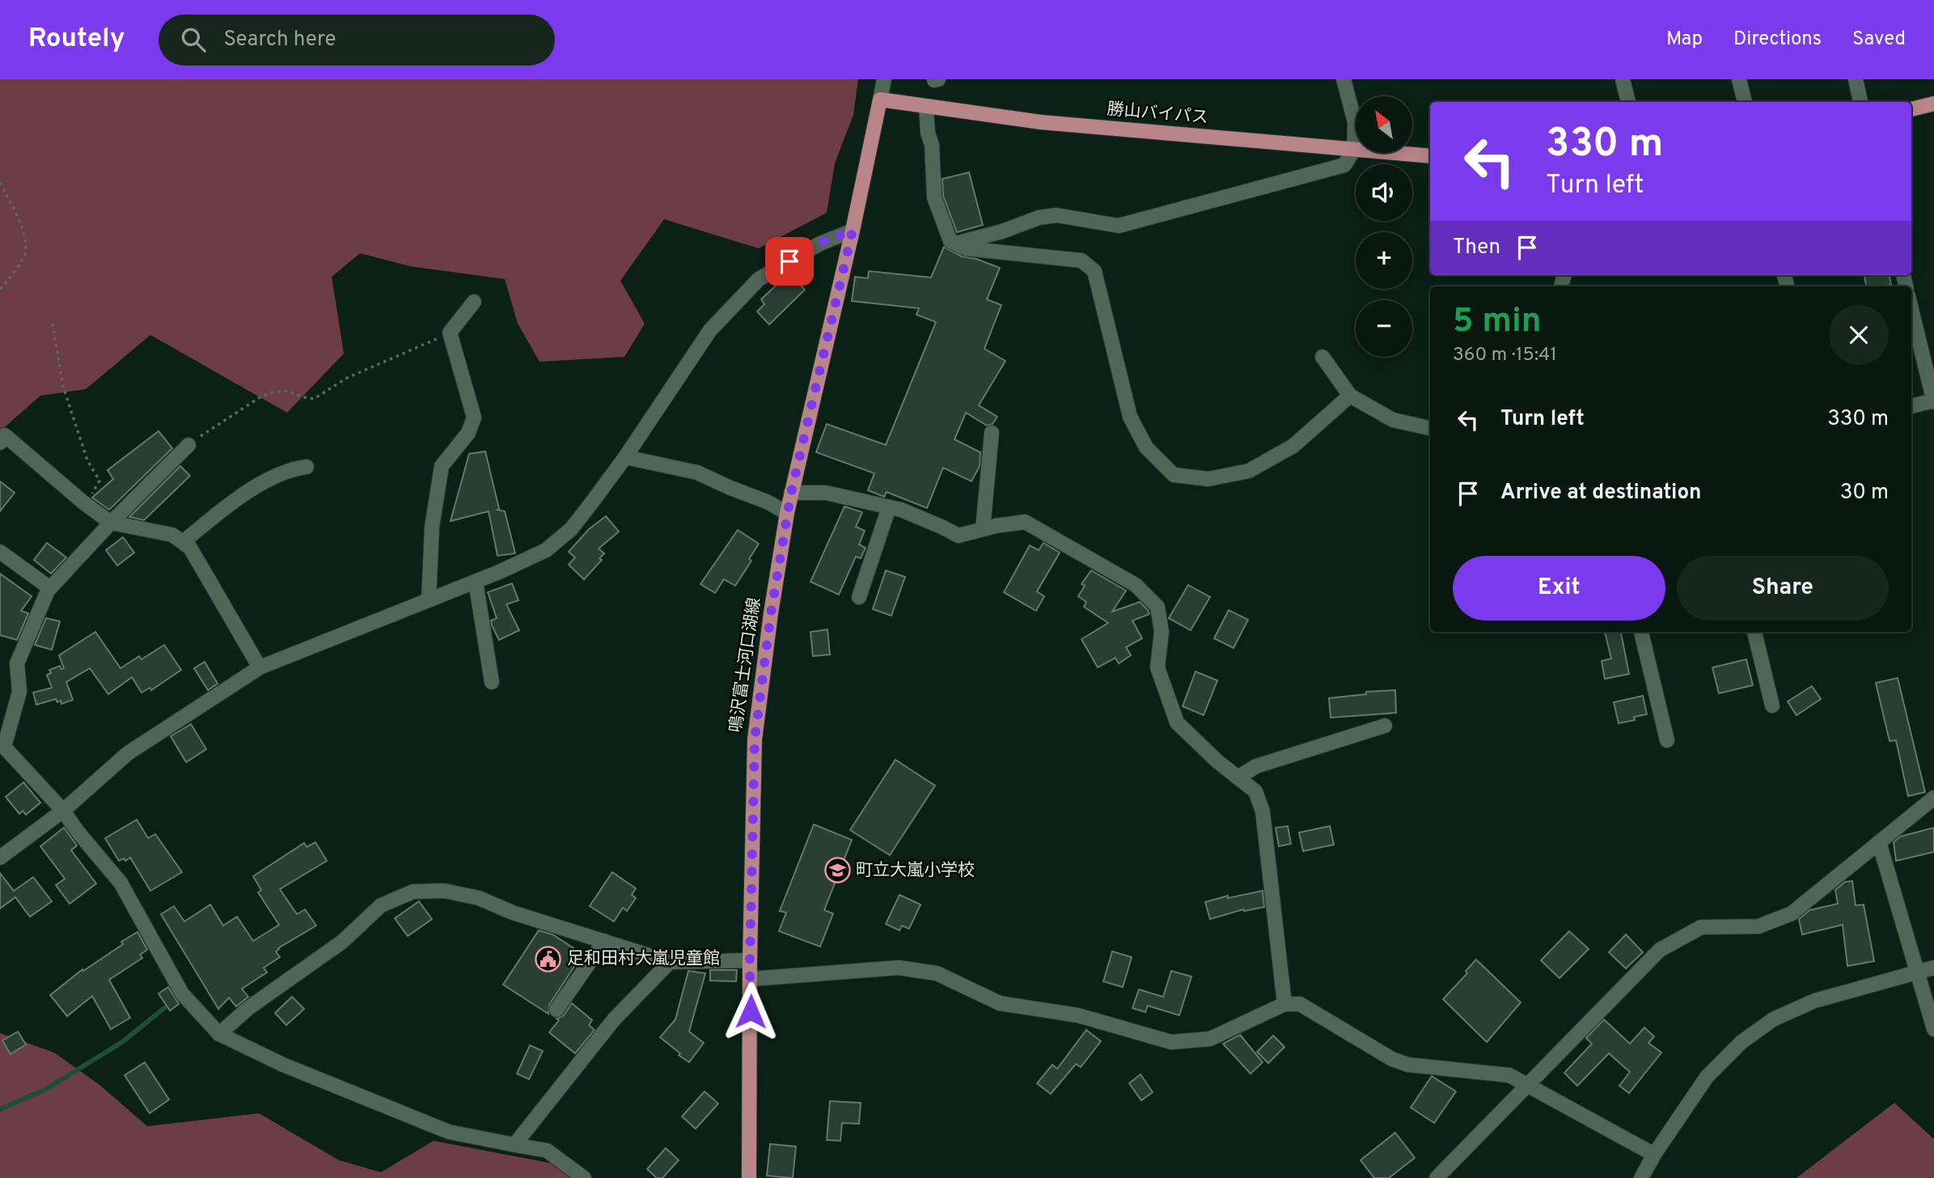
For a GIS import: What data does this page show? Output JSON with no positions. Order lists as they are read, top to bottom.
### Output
{
  "streets": {
    "main road": ["勝山バイパス", "鳴沢富士河口湖線"]
  },
  "crossings": [
    ["勝山バイパス", "鳴沢富士河口湖線"]
  ],
  "places": {
    "school or university": ["町立大嵐小学校"],
    "public building": ["足和田村大嵐児童館"]
  },
  "north": "top left",
  "page": {
    "header": "Routely",
    "search": "Search here",
    "nav": ["Map", "Directions", "Saved"],
    "map_buttons": ["+", "−"],
    "turn": ["330 m", "Turn left"],
    "then": "Then",
    "heading": ["5 min", "360 m · 15:41"],
    "list": [
      {
        "name": "Turn left",
        "value": "330 m"
      },
      {
        "name": "Arrive at destination",
        "value": "30 m"
      }
    ],
    "buttons": ["Exit", "Share"]
  }
}
